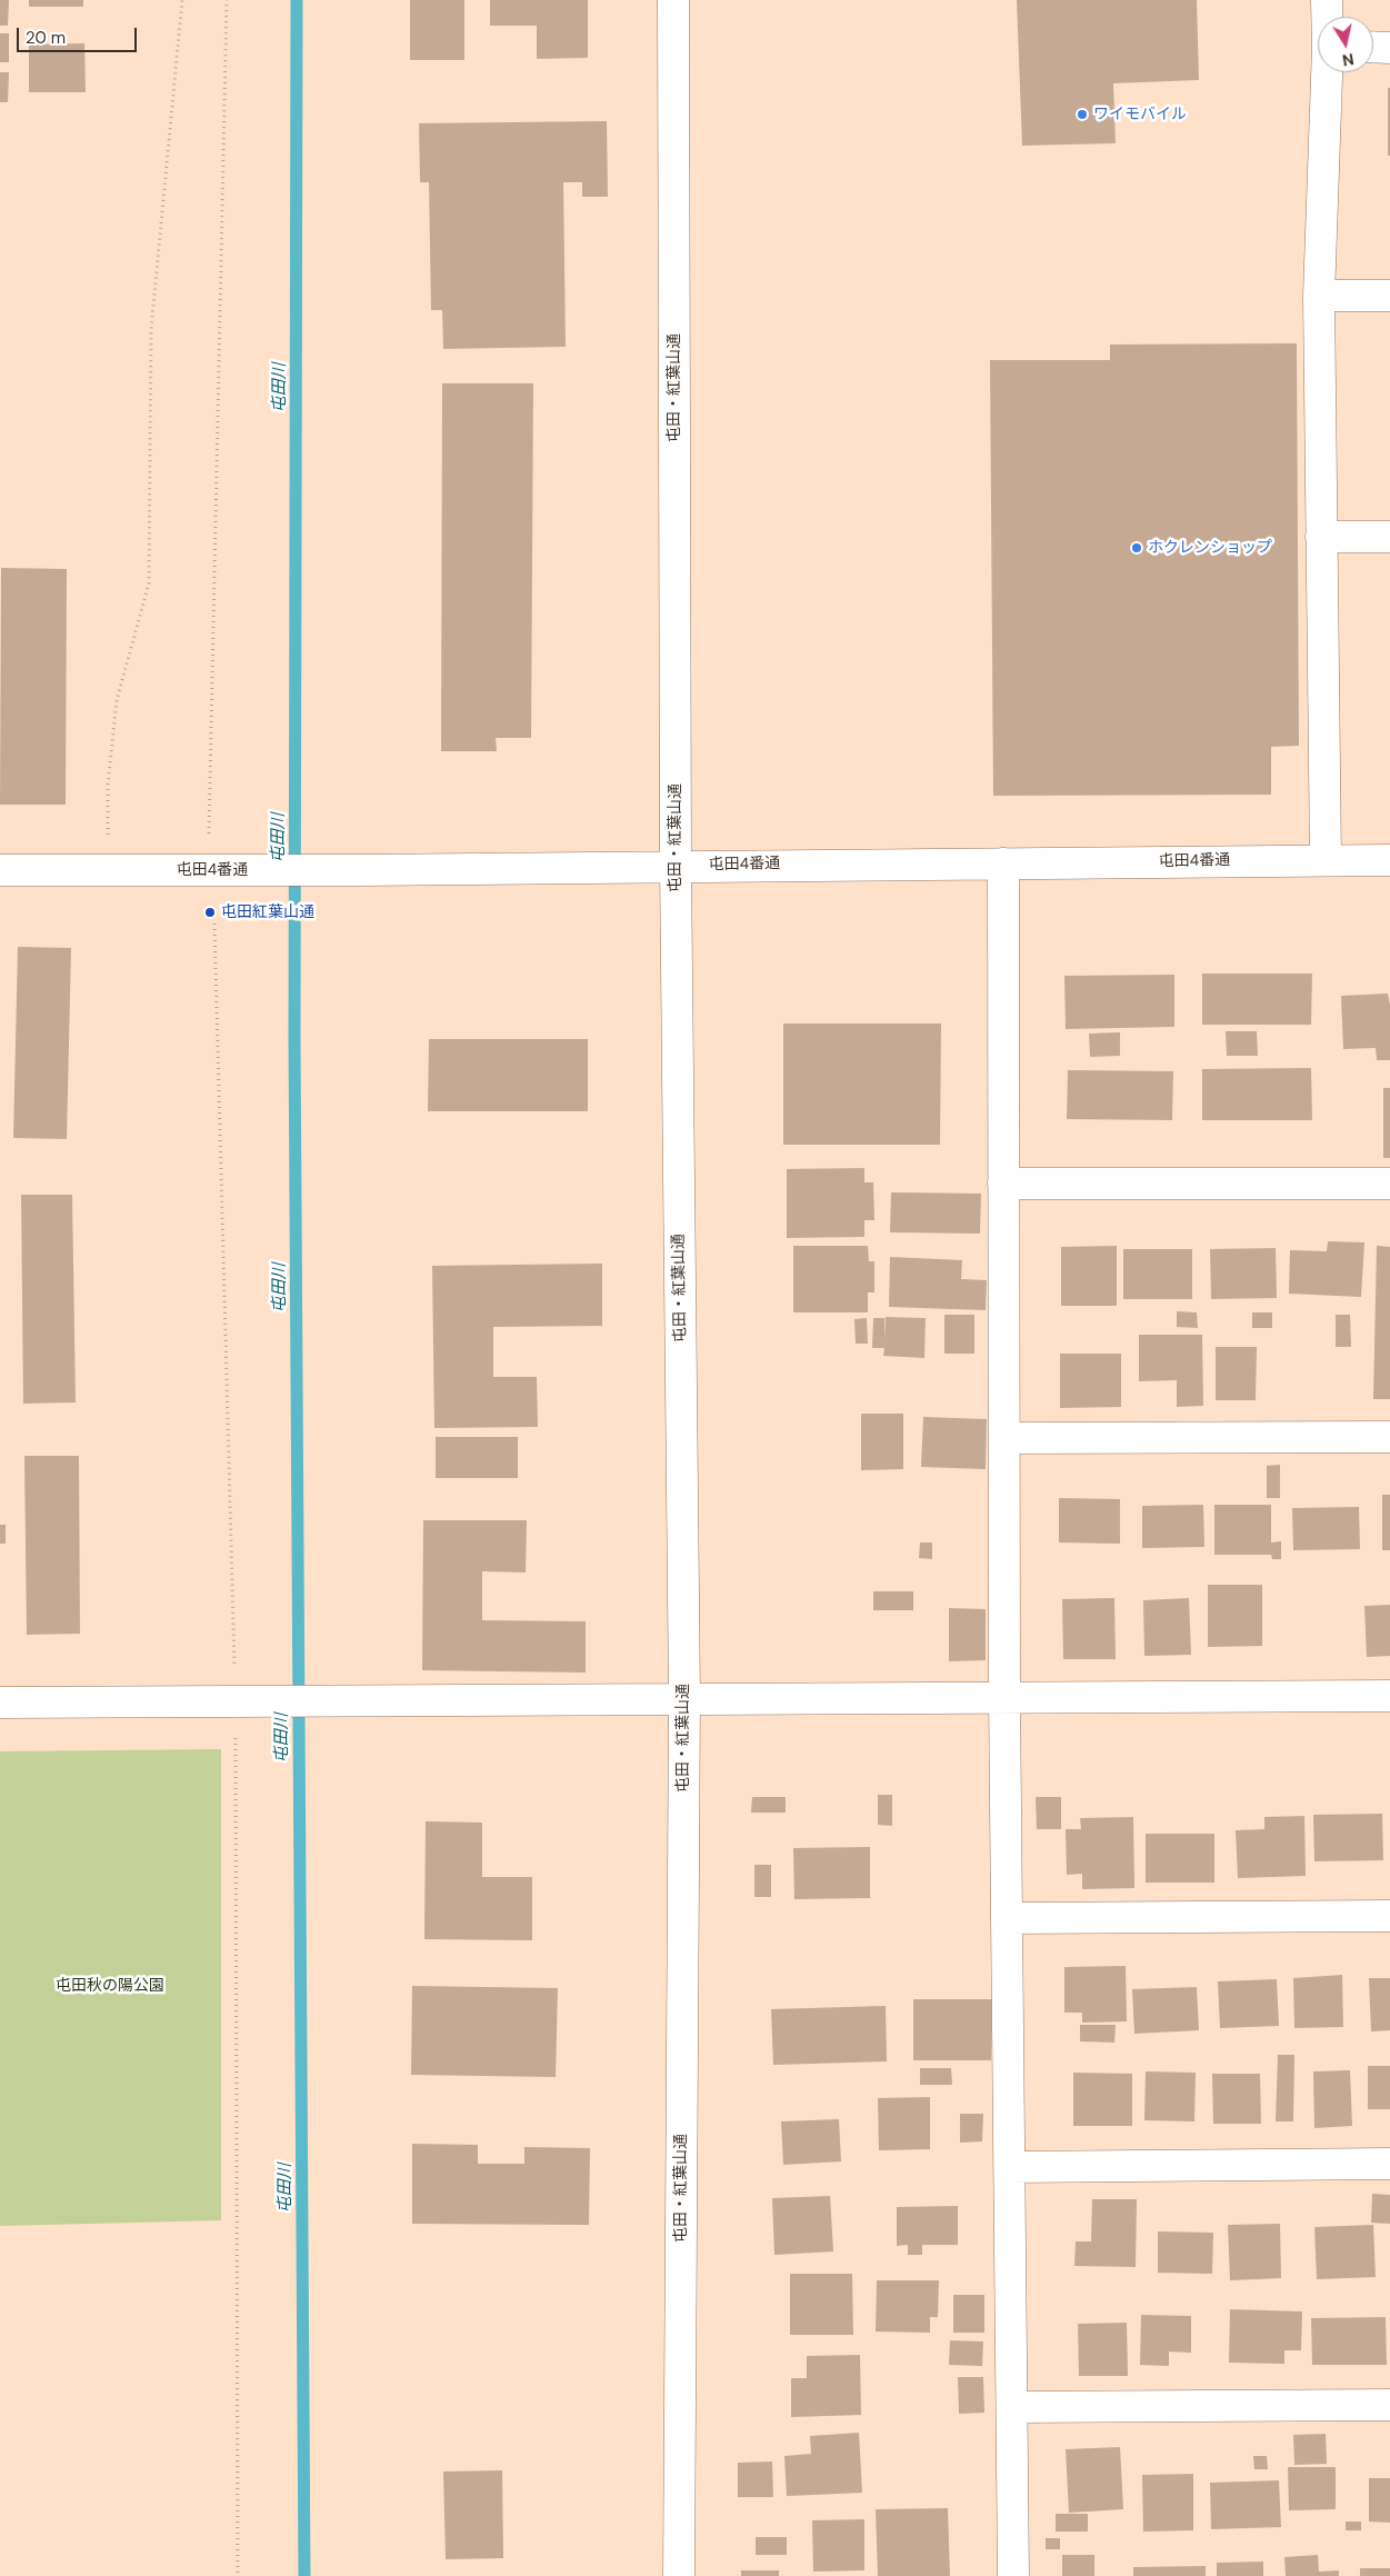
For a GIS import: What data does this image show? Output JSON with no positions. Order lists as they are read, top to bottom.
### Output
{
  "streets": {
    "street": ["屯田・紅葉山通", "屯田4番通"]
  },
  "crossings": [
    ["屯田・紅葉山通", "屯田4番通"]
  ],
  "water": ["屯田川"],
  "parks": ["屯田秋の陽公園"],
  "places": ["ワイモバイル", "ホクレンショップ", "屯田紅葉山通"],
  "scale_bar": "20 m",
  "north": "bottom"
}
